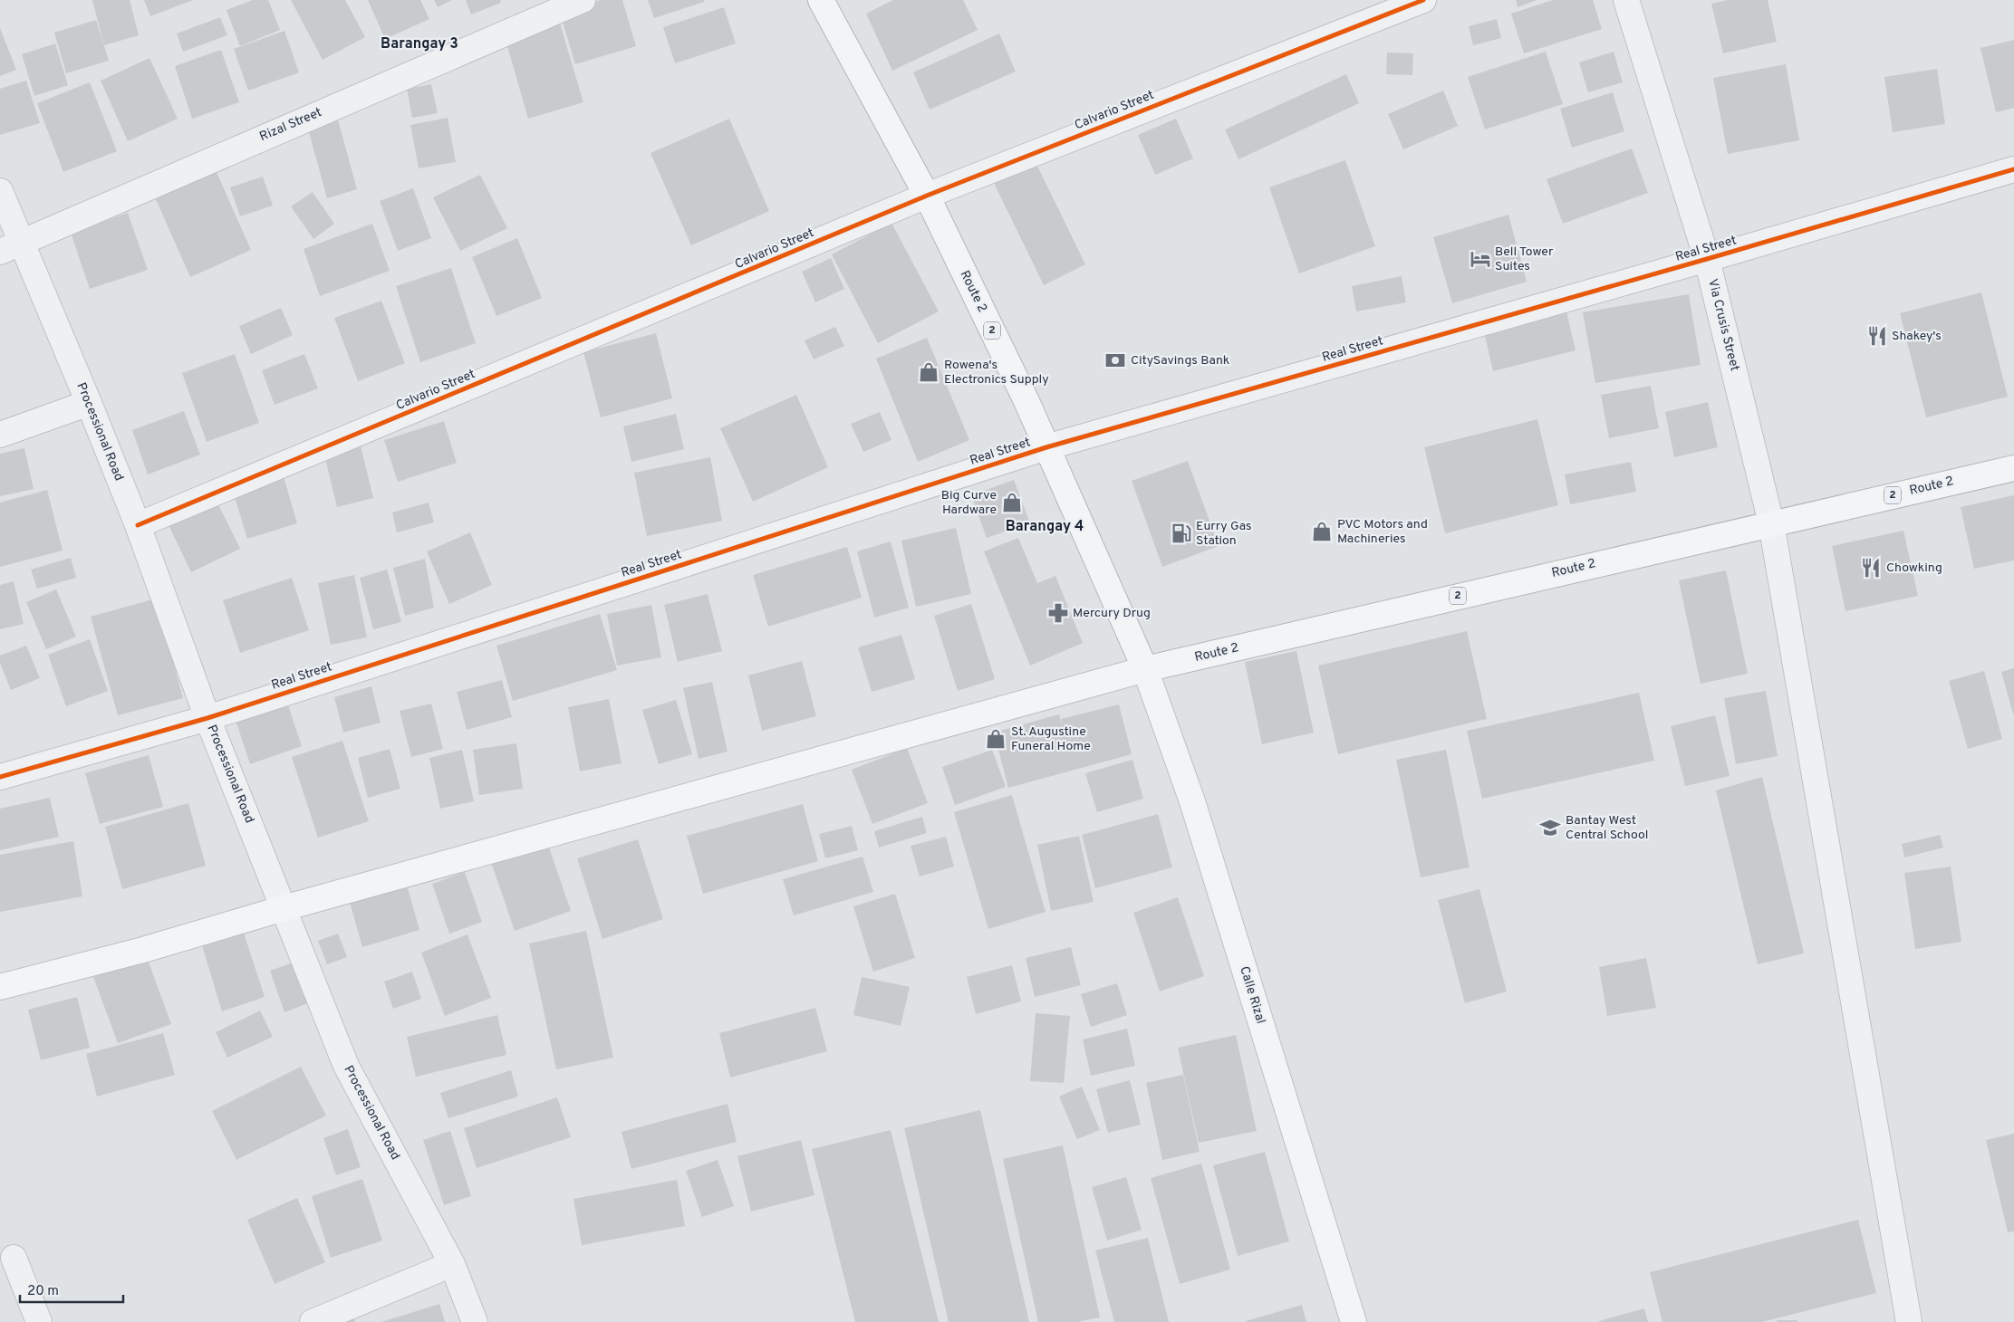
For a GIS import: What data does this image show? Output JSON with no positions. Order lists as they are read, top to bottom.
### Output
{
  "streets": {
    "main road": ["Route 2", "2", "Calle Rizal"],
    "street": [
      "Calvario Street",
      "Rizal Street",
      "Real Street",
      "Via Crusis Street",
      "Processional Road"
    ]
  },
  "crossings": [
    ["Calvario Street", "Route 2"],
    ["Calvario Street", "Processional Road"],
    ["Rizal Street", "Processional Road"],
    ["Real Street", "Route 2"],
    ["Real Street", "Via Crusis Street"],
    ["Real Street", "Processional Road"],
    ["Route 2", "Via Crusis Street"],
    ["Route 2", "Calle Rizal"]
  ],
  "districts": ["Barangay 3", "Barangay 4"],
  "places": {
    "hotel": ["Bell Tower Suites"],
    "restaurant": ["Shakey's", "Chowking"],
    "bank": ["CitySavings Bank"],
    "shop": [
      "Rowena's Electronics Supply",
      "Big Curve Hardware",
      "PVC Motors and Machineries",
      "St. Augustine Funeral Home"
    ],
    "fuel station": ["Eurry Gas Station"],
    "pharmacy": ["Mercury Drug"],
    "school or university": ["Bantay West Central School"]
  },
  "scale_bar": "20 m"
}
